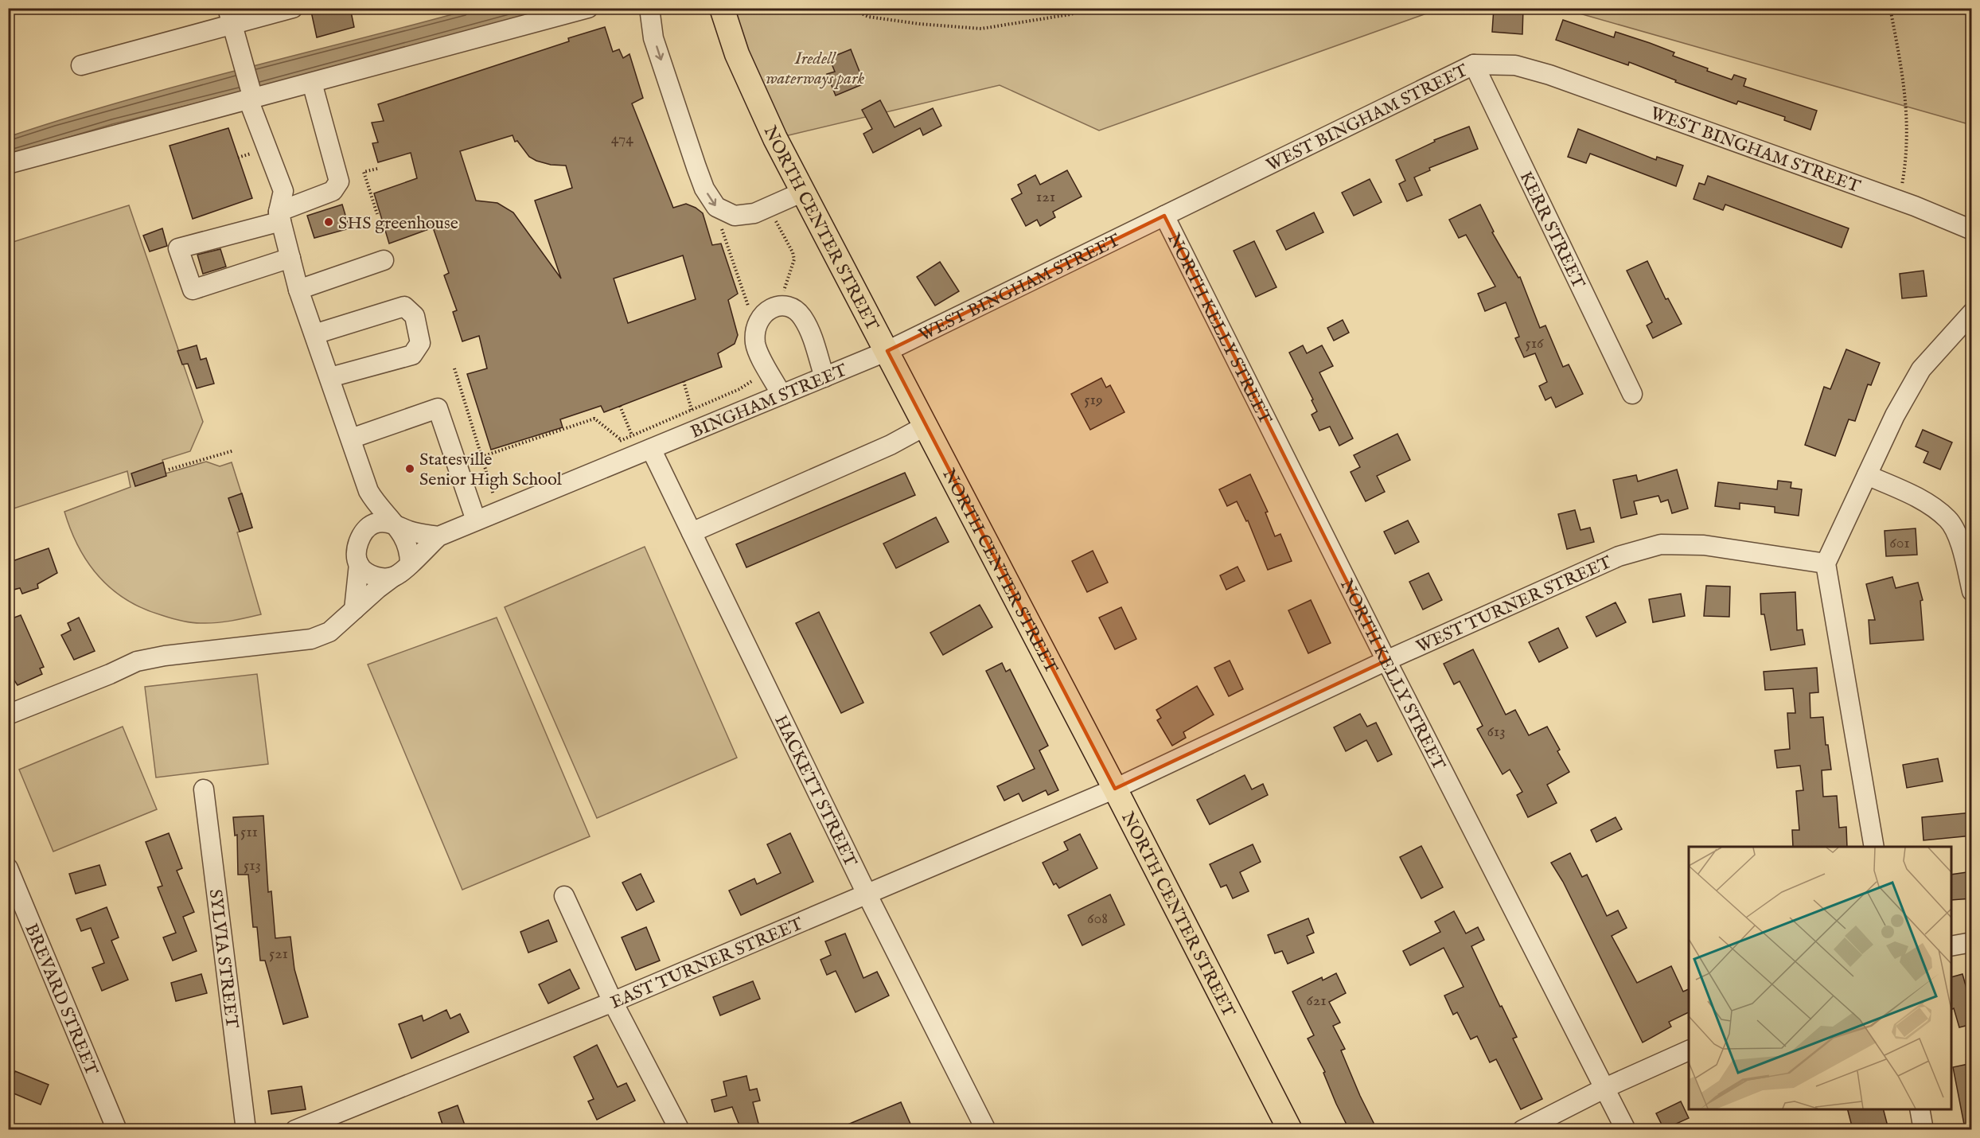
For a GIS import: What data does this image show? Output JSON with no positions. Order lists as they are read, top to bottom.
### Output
{
  "streets": {
    "main road": ["NORTH CENTER STREET"],
    "street": [
      "WEST BINGHAM STREET",
      "KERR STREET",
      "NORTH KELLY STREET",
      "BINGHAM STREET",
      "WEST TURNER STREET",
      "HACKETT STREET",
      "SYLVIA STREET",
      "EAST TURNER STREET",
      "BREVARD STREET"
    ]
  },
  "crossings": [
    ["WEST BINGHAM STREET", "NORTH CENTER STREET"],
    ["WEST BINGHAM STREET", "KERR STREET"],
    ["WEST BINGHAM STREET", "NORTH KELLY STREET"],
    ["WEST BINGHAM STREET", "BINGHAM STREET"],
    ["NORTH CENTER STREET", "BINGHAM STREET"],
    ["NORTH CENTER STREET", "WEST TURNER STREET"],
    ["NORTH CENTER STREET", "EAST TURNER STREET"],
    ["NORTH KELLY STREET", "WEST TURNER STREET"],
    ["BINGHAM STREET", "HACKETT STREET"],
    ["WEST TURNER STREET", "EAST TURNER STREET"],
    ["HACKETT STREET", "EAST TURNER STREET"]
  ],
  "parks": ["Iredell waterways park"],
  "places": ["SHS greenhouse", "Statesville Senior High School"],
  "house_numbers": [
    "474",
    "121",
    "516",
    "519",
    "601",
    "613",
    "511",
    "513",
    "608",
    "521",
    "621"
  ]
}
